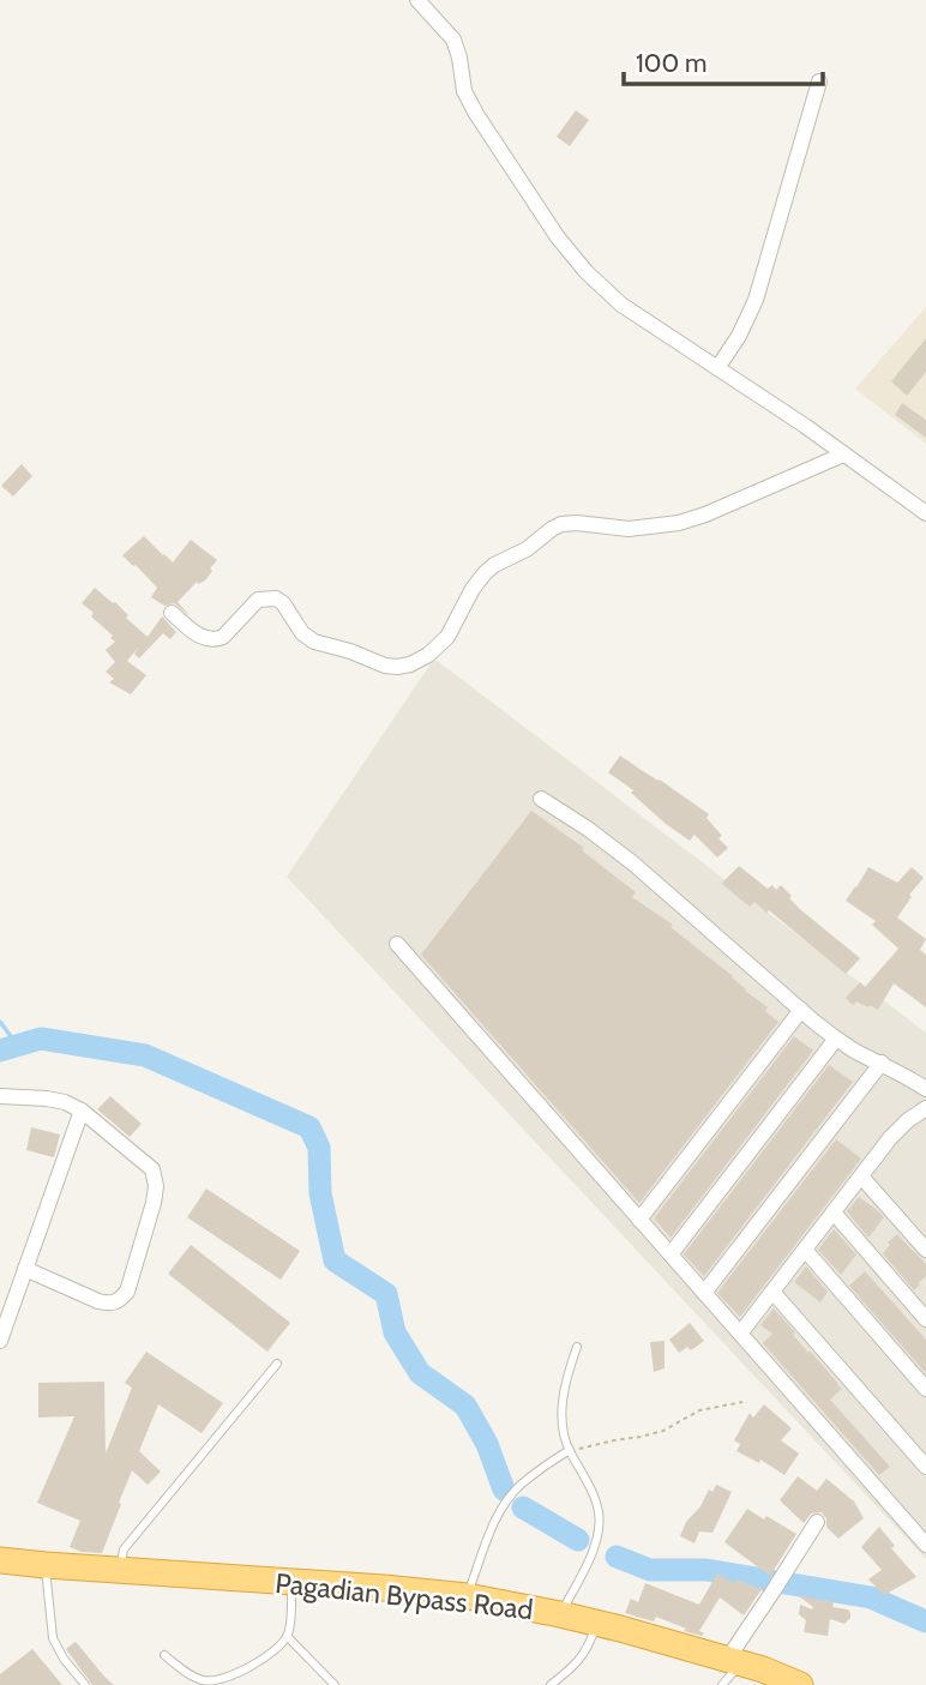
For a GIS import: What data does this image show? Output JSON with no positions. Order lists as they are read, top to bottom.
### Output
{
  "streets": {
    "highway": ["Pagadian Bypass Road"]
  },
  "scale_bar": "100 m"
}
